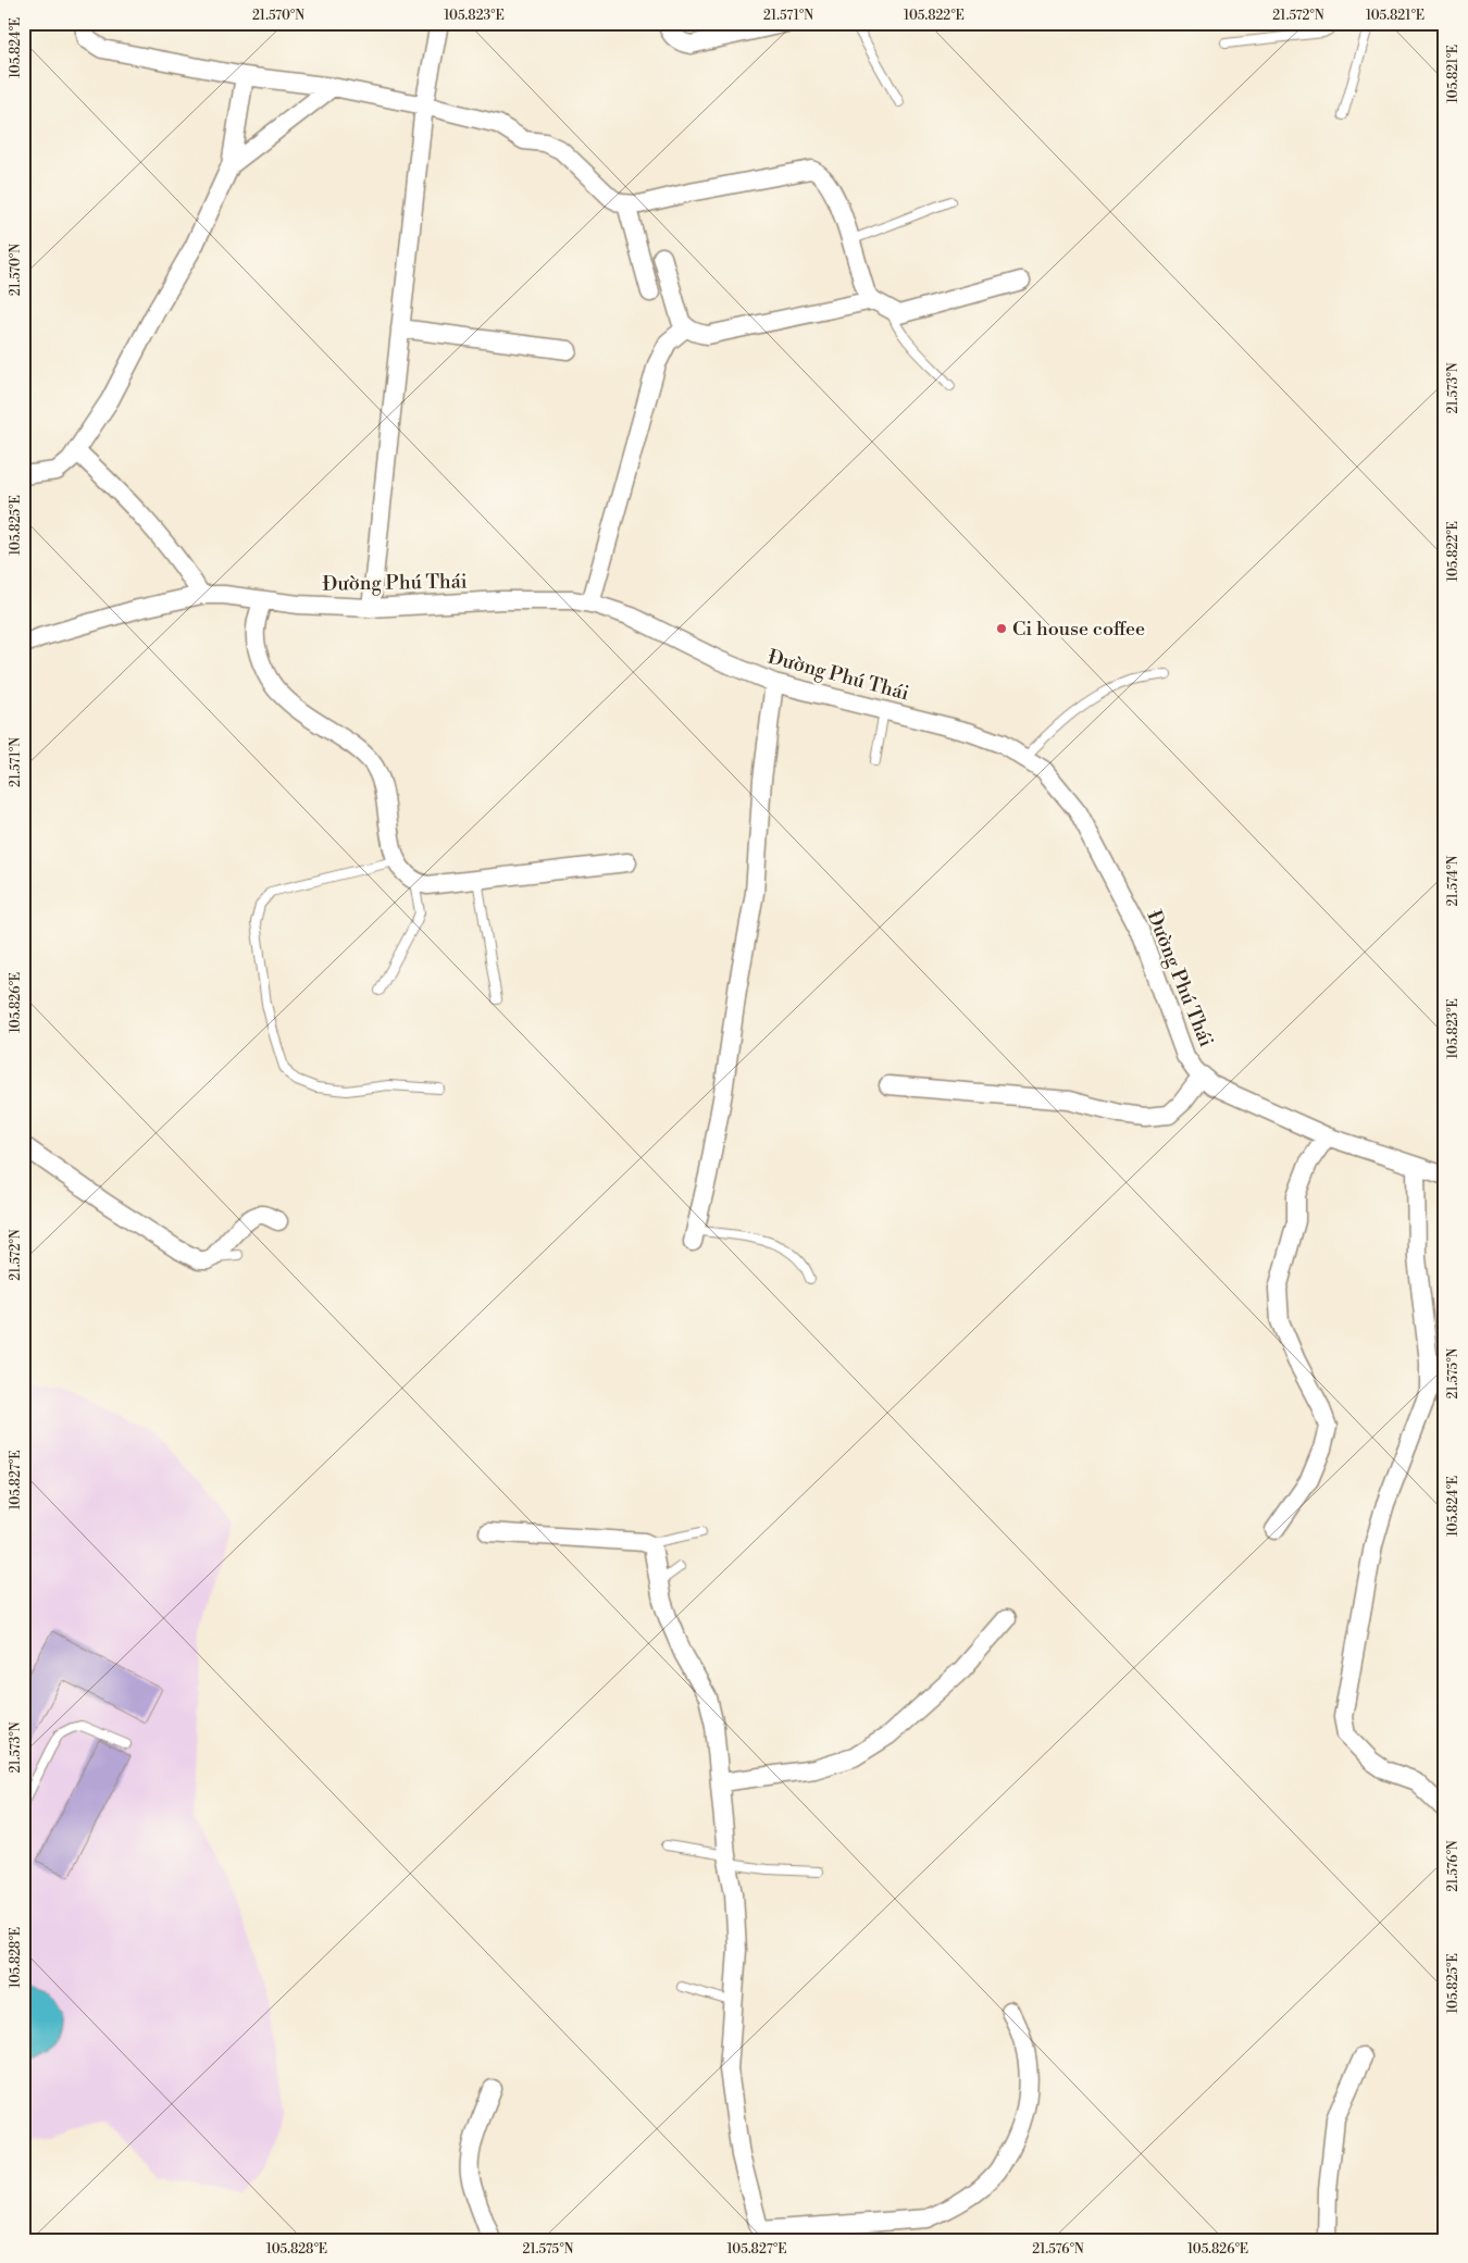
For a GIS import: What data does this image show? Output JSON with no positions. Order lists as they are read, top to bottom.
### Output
{
  "streets": {
    "street": ["Đường Phú Thái"]
  },
  "places": ["Ci house coffee"],
  "coordinates": [
    "21.570°N",
    "105.823°E",
    "21.571°N",
    "105.822°E",
    "21.572°N",
    "105.821°E",
    "105.824°E",
    "21.573°N",
    "105.825°E",
    "21.574°N",
    "105.826°E",
    "21.575°N",
    "105.827°E",
    "21.576°N",
    "105.828°E"
  ]
}
